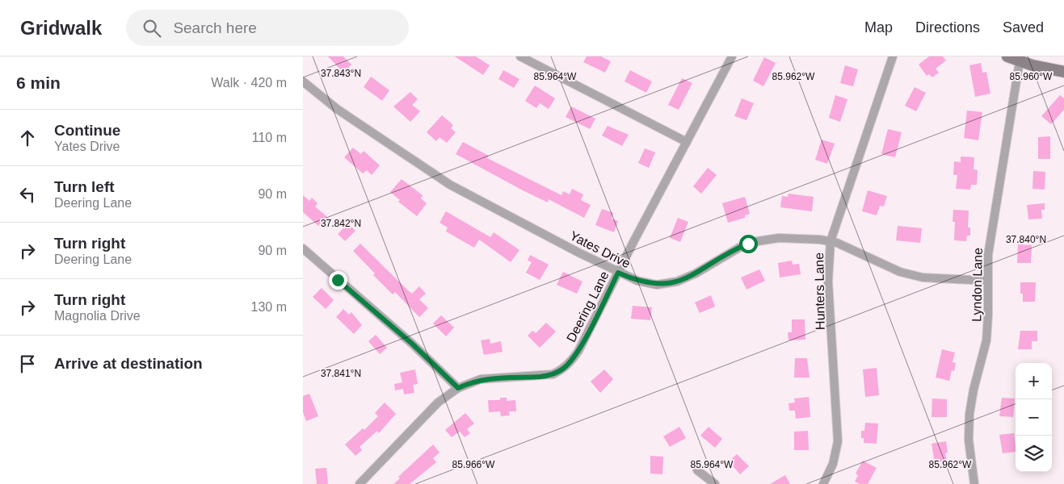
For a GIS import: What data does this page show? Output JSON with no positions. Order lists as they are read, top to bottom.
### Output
{
  "streets": {
    "street": [
      "Yates Drive",
      "Lyndon Lane",
      "Hunters Lane",
      "Deering Lane"
    ]
  },
  "crossings": [
    ["Yates Drive", "Lyndon Lane"],
    ["Yates Drive", "Hunters Lane"],
    ["Yates Drive", "Deering Lane"]
  ],
  "page": {
    "header": "Gridwalk",
    "search": "Search here",
    "nav": ["Map", "Directions", "Saved"],
    "heading": ["6 min", "Walk · 420 m"],
    "list": [
      ["Continue", "Yates Drive", "110 m"],
      ["Turn left", "Deering Lane", "90 m"],
      ["Turn right", "Deering Lane", "90 m"],
      ["Turn right", "Magnolia Drive", "130 m"],
      "Arrive at destination"
    ],
    "map_buttons": ["+", "−"]
  },
  "coordinates": [
    "37.843°N",
    "85.964°W",
    "85.962°W",
    "85.960°W",
    "37.842°N",
    "37.840°N",
    "37.841°N",
    "85.966°W"
  ]
}
